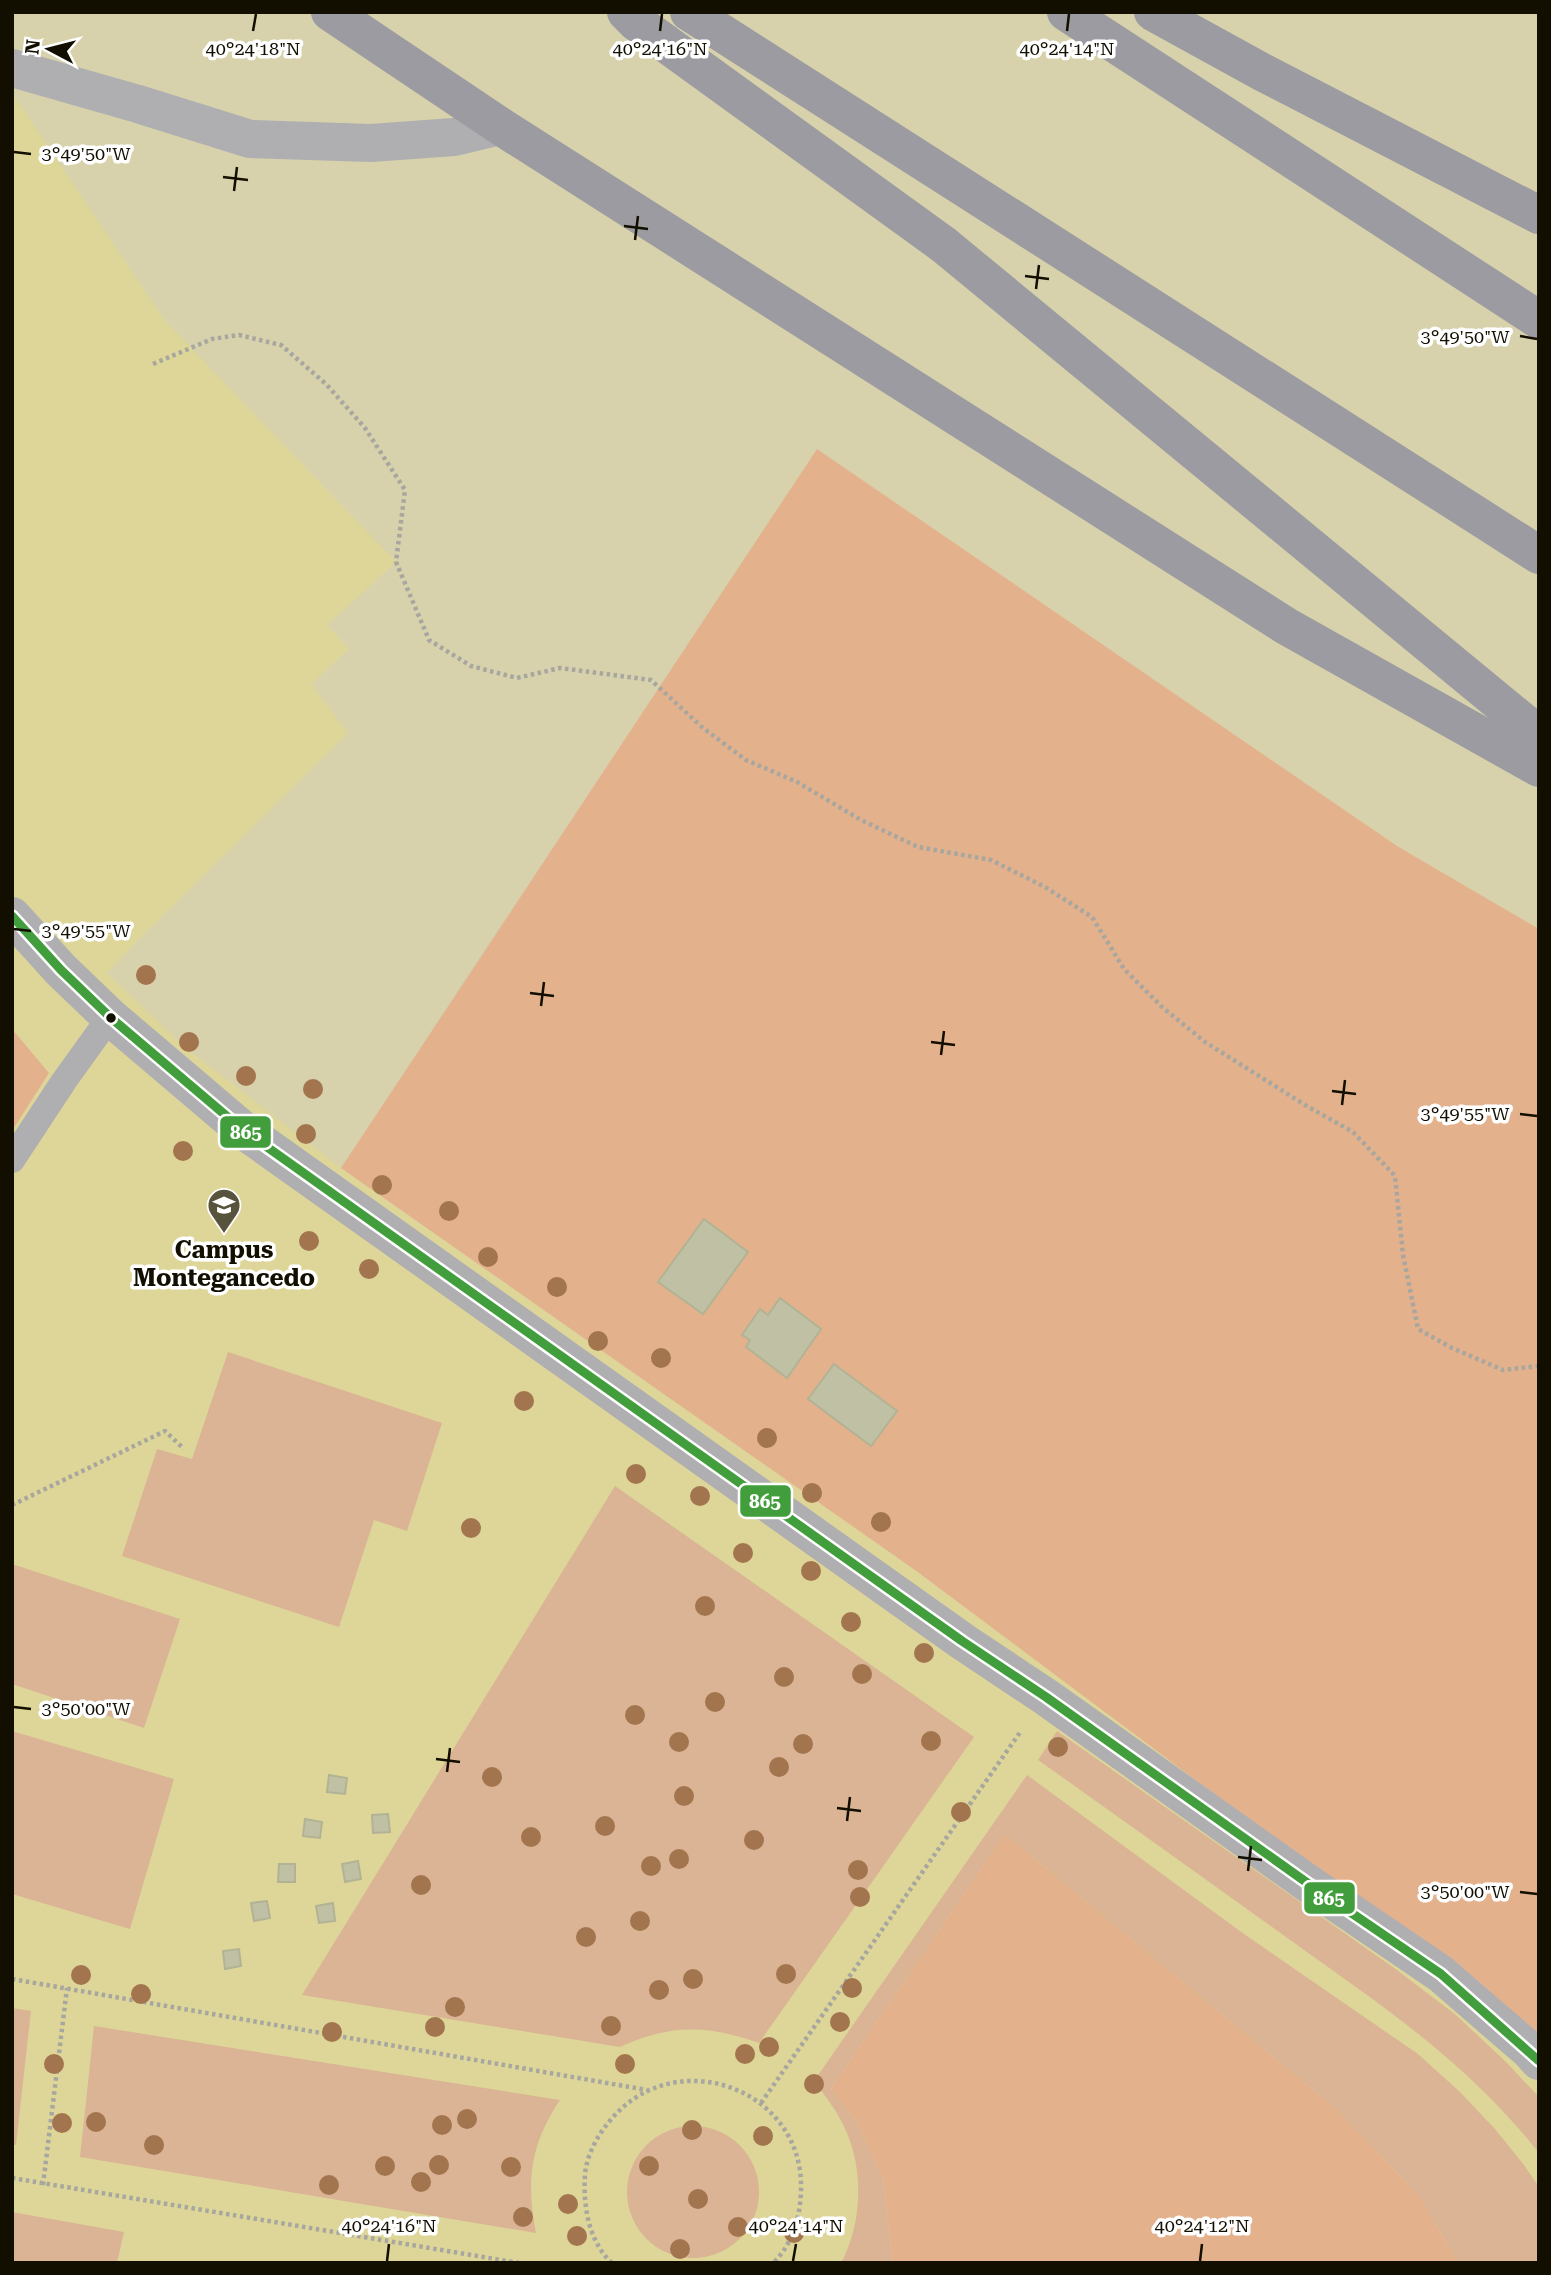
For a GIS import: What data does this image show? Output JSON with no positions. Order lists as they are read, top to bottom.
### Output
{
  "places": {
    "school or university": ["Campus Montegancedo"]
  },
  "lines": ["transit line 865"],
  "north": "left",
  "coordinates": [
    "40°24'18\"N",
    "40°24'16\"N",
    "40°24'14\"N",
    "3°49'50\"W",
    "3°49'55\"W",
    "3°50'00\"W",
    "40°24'12\"N"
  ]
}
